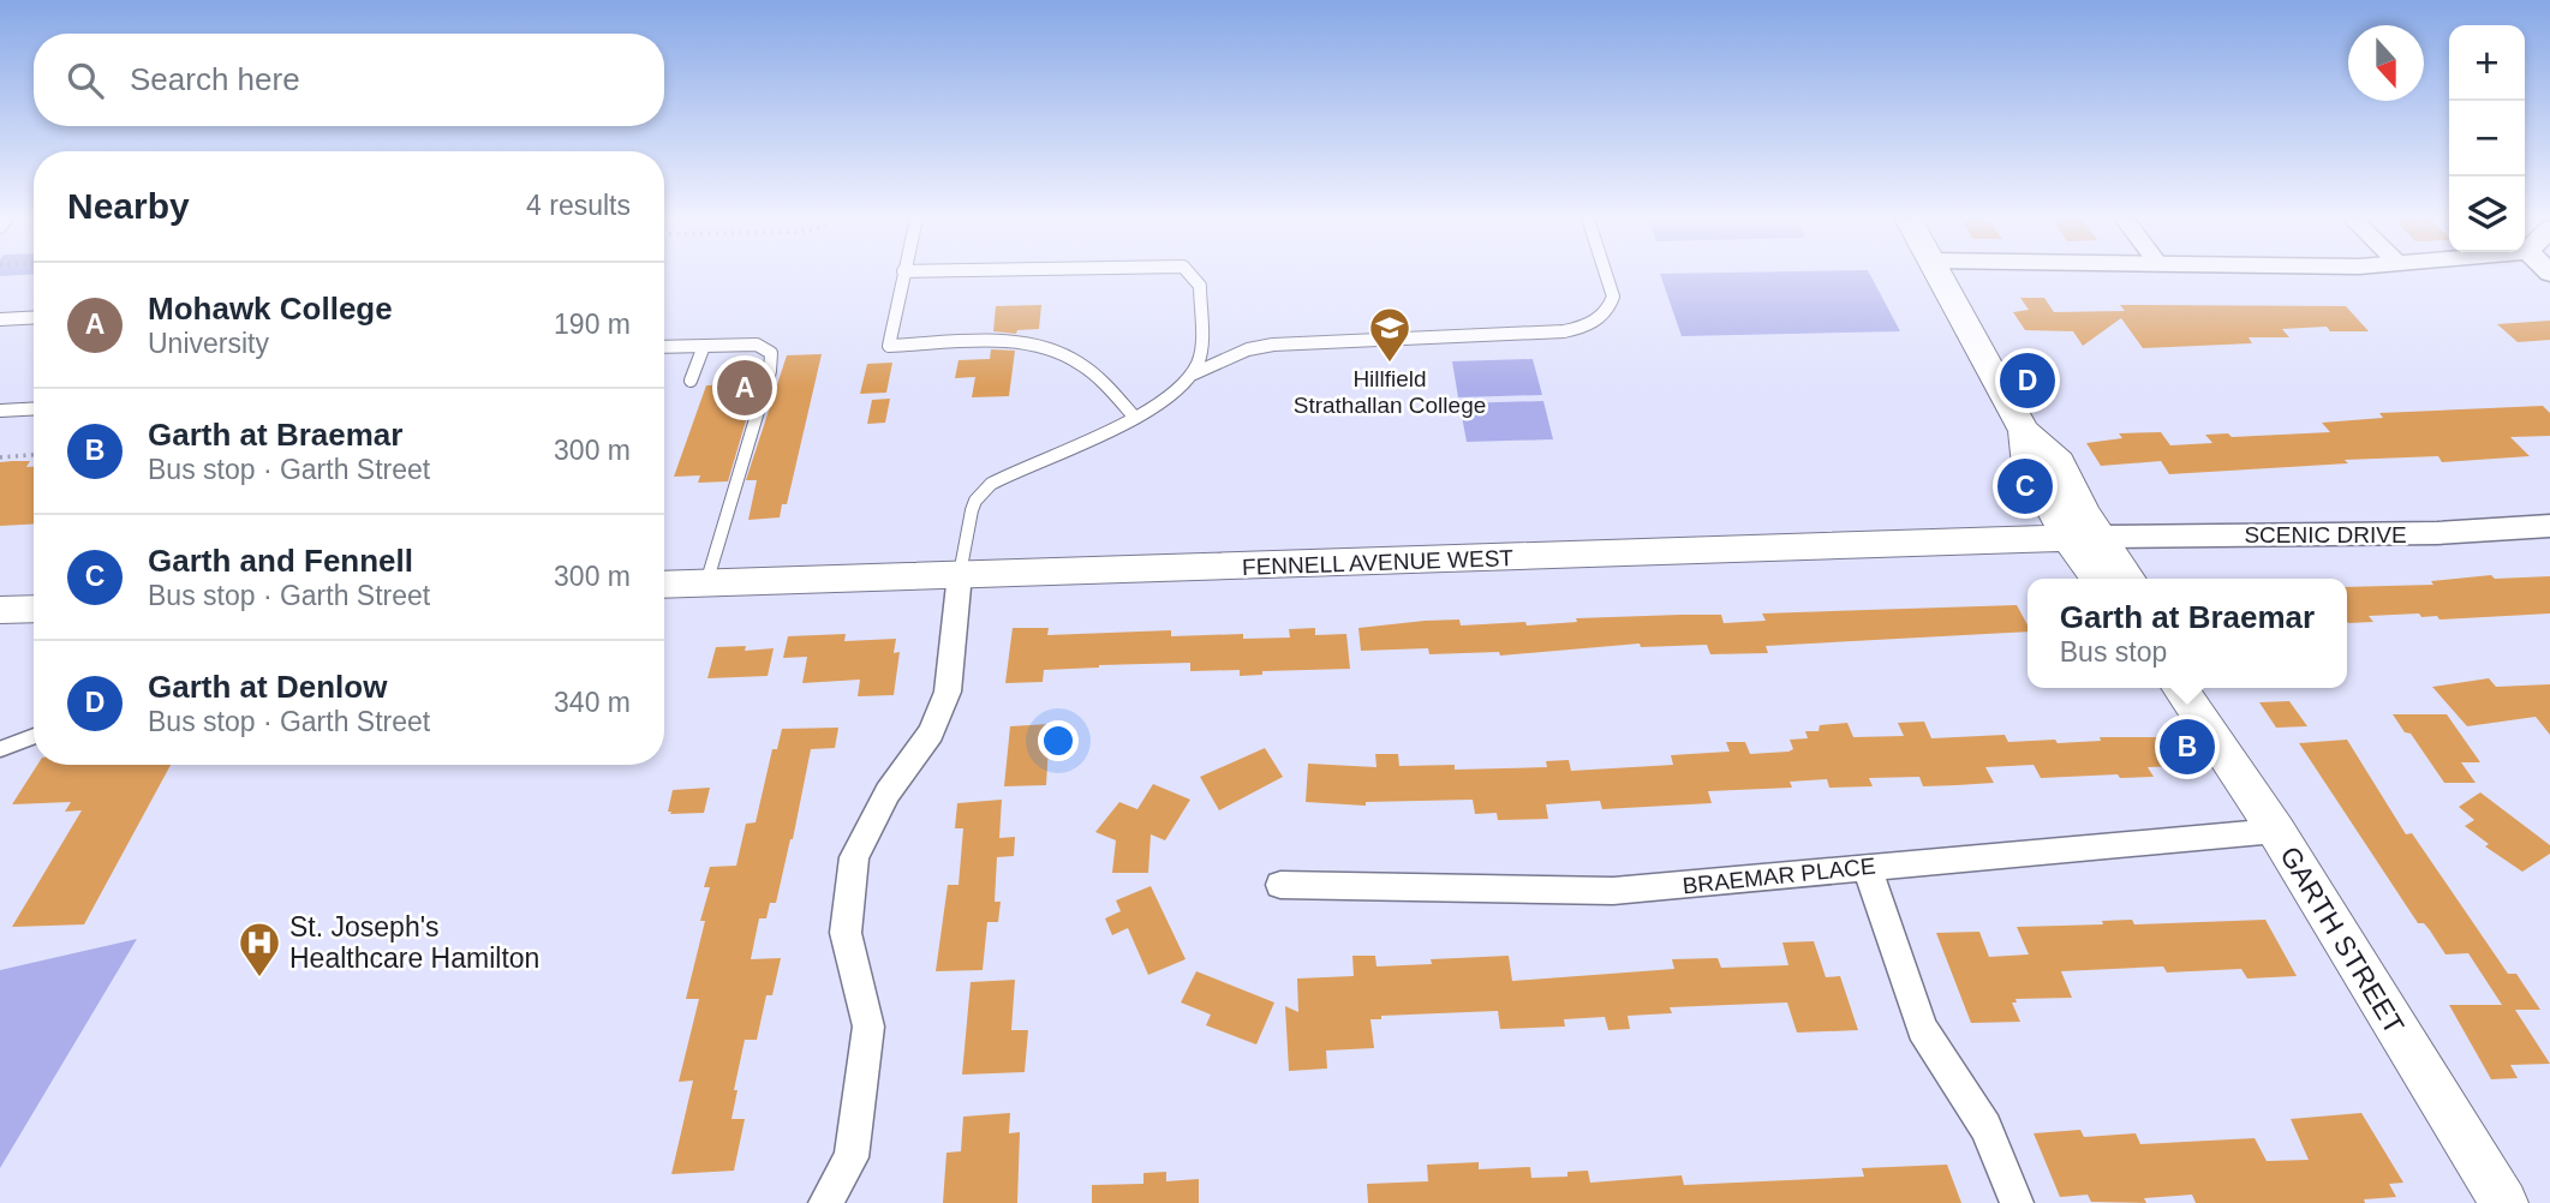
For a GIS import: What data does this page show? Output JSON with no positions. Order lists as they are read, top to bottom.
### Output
{
  "streets": {
    "main road": ["FENNELL AVENUE WEST", "GARTH STREET"],
    "street": ["SCENIC DRIVE", "BRAEMAR PLACE"]
  },
  "crossings": [
    ["SCENIC DRIVE", "FENNELL AVENUE WEST"],
    ["BRAEMAR PLACE", "GARTH STREET"]
  ],
  "places": {
    "school or university": ["Hillfield Strathallan College"],
    "hospital": ["St. Joseph's Healthcare Hamilton"]
  },
  "north": "bottom",
  "page": {
    "map_buttons": ["+", "−"],
    "search": "Search here",
    "heading": ["Nearby", "4 results"],
    "list": [
      {
        "mark": "A",
        "name": "Mohawk College",
        "note": "University",
        "value": "190 m"
      },
      {
        "mark": "B",
        "name": "Garth at Braemar",
        "note": "Bus stop · Garth Street",
        "value": "300 m"
      },
      {
        "mark": "C",
        "name": "Garth and Fennell",
        "note": "Bus stop · Garth Street",
        "value": "300 m"
      },
      {
        "mark": "D",
        "name": "Garth at Denlow",
        "note": "Bus stop · Garth Street",
        "value": "340 m"
      }
    ],
    "pins": [
      "D",
      "A",
      "C",
      "B"
    ],
    "popup": ["Garth at Braemar", "Bus stop"]
  }
}
